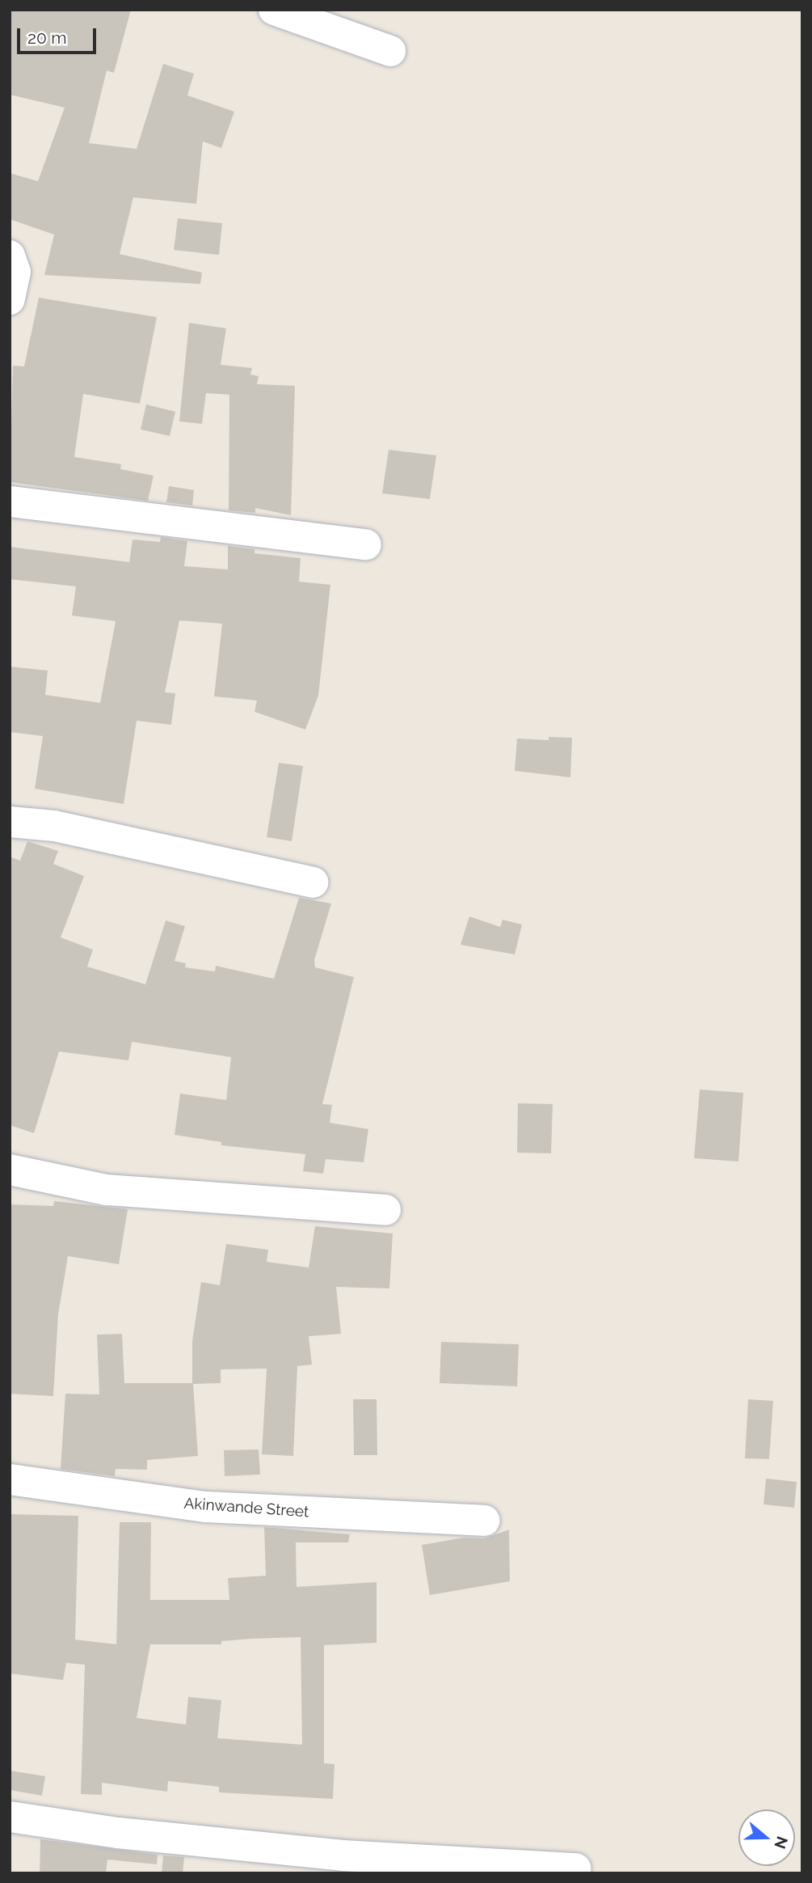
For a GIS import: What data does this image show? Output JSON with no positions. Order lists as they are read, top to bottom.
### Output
{
  "streets": {
    "street": ["Akinwande Street"]
  },
  "scale_bar": "20 m",
  "north": "right"
}
